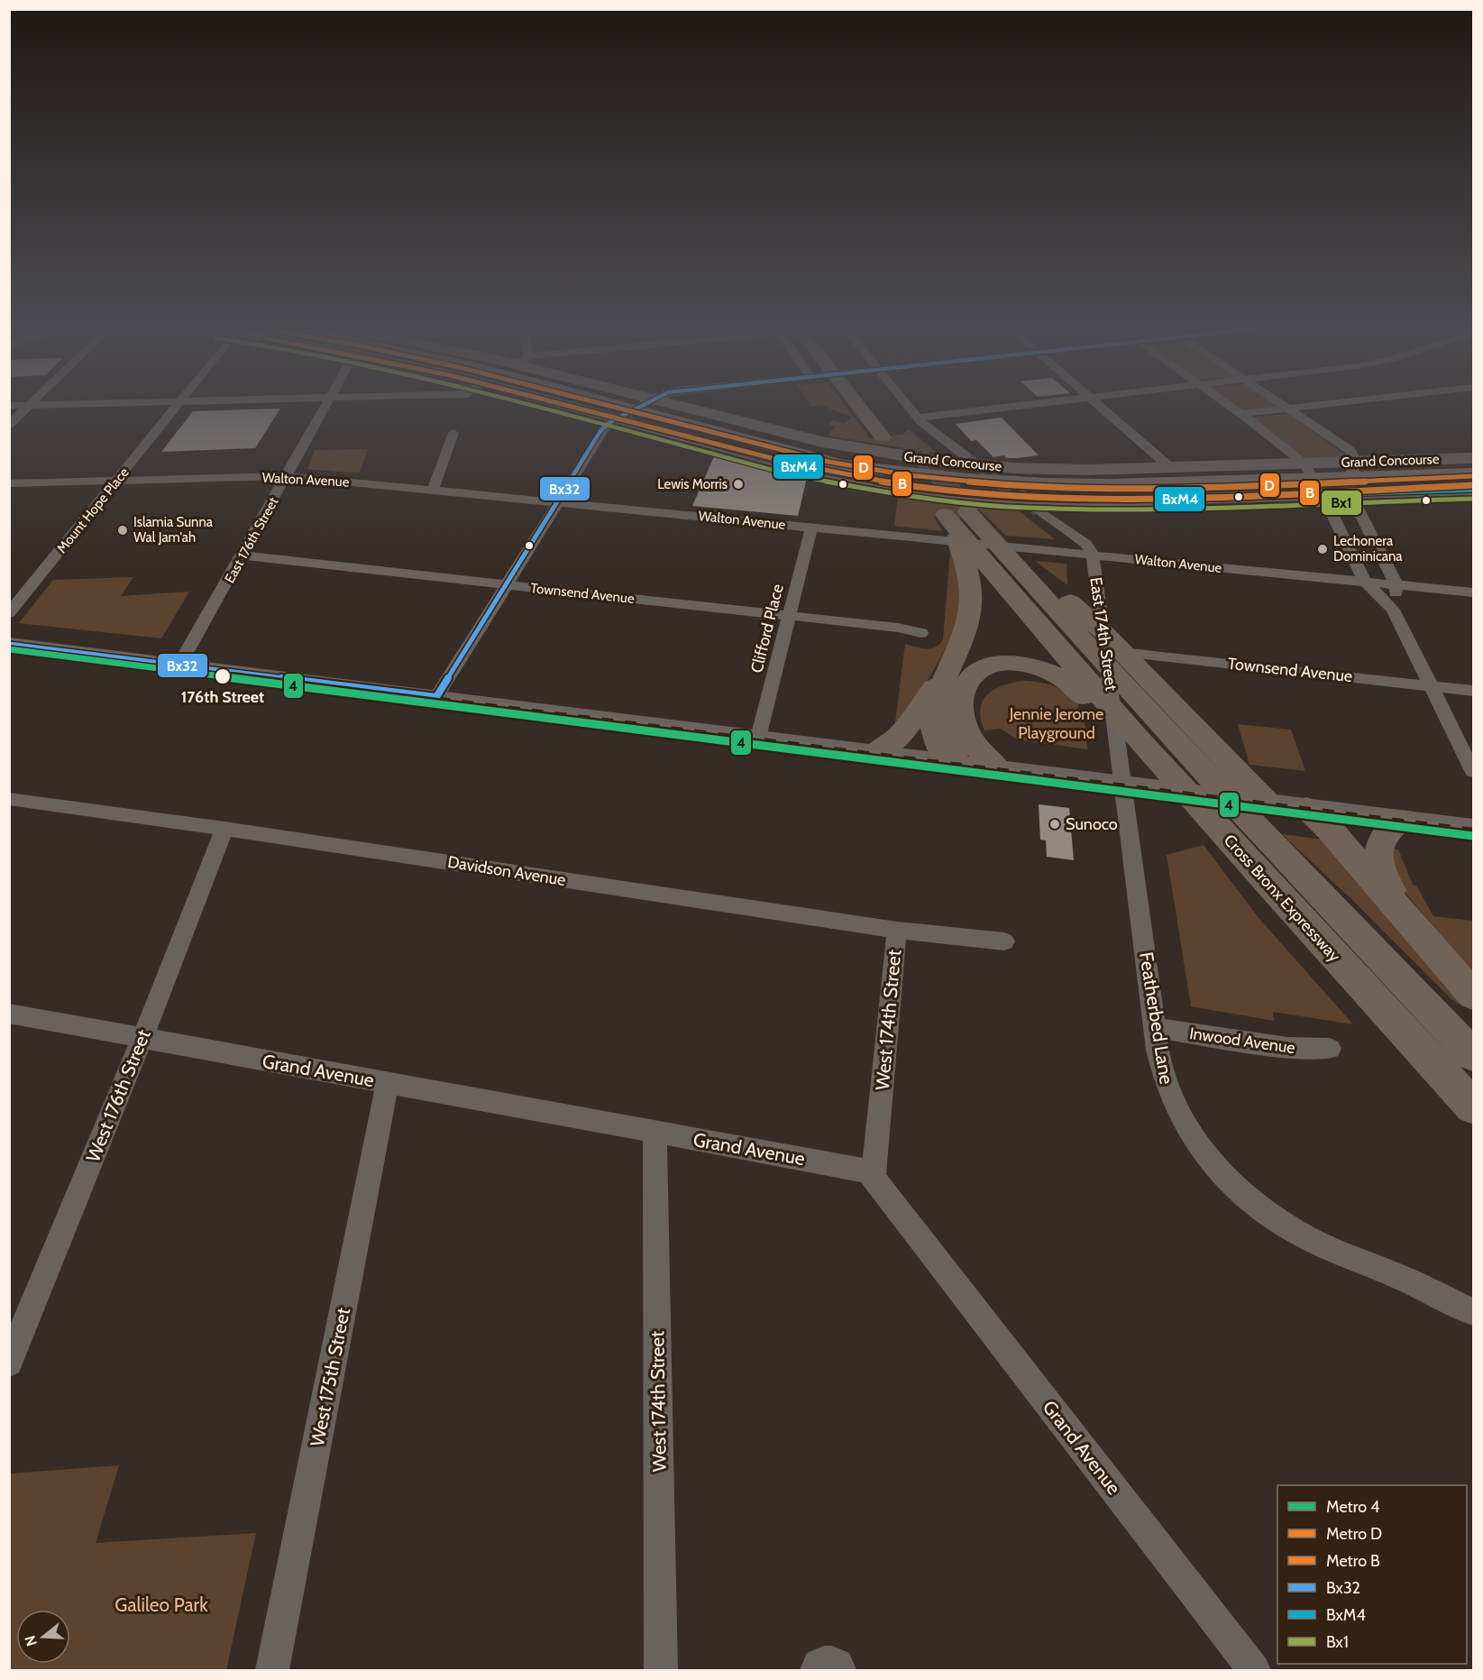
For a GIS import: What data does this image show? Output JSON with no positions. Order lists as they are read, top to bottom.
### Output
{
  "streets": {
    "highway": ["Cross Bronx Expressway"],
    "main road": ["Grand Concourse"],
    "street": [
      "Walton Avenue",
      "Mount Hope Place",
      "East 176th Street",
      "Townsend Avenue",
      "Clifford Place",
      "East 174th Street",
      "Davidson Avenue",
      "Featherbed Lane",
      "West 174th Street",
      "Inwood Avenue",
      "Grand Avenue",
      "West 176th Street",
      "West 175th Street"
    ]
  },
  "crossings": [
    ["Grand Concourse", "East 174th Street"],
    ["Walton Avenue", "Mount Hope Place"],
    ["Walton Avenue", "East 176th Street"],
    ["Walton Avenue", "Clifford Place"],
    ["Walton Avenue", "East 174th Street"],
    ["Walton Avenue", "Cross Bronx Expressway"],
    ["East 176th Street", "Townsend Avenue"],
    ["Townsend Avenue", "Clifford Place"],
    ["Townsend Avenue", "East 174th Street"],
    ["East 174th Street", "Featherbed Lane"],
    ["Davidson Avenue", "West 174th Street"],
    ["Davidson Avenue", "West 176th Street"],
    ["Featherbed Lane", "Inwood Avenue"],
    ["West 174th Street", "Grand Avenue"],
    ["Grand Avenue", "West 176th Street"],
    ["Grand Avenue", "West 175th Street"]
  ],
  "parks": ["Jennie Jerome Playground", "Galileo Park"],
  "places": [
    "Lewis Morris",
    "Islamia Sunna Wal Jam'ah",
    "Lechonera Dominicana",
    "176th Street",
    "Sunoco"
  ],
  "lines": [
    "metro line D",
    "metro line B",
    "transit line Bx32",
    "transit line BxM4",
    "transit line Bx1",
    "metro line 4"
  ],
  "legend": [
    "Metro 4",
    "Metro D",
    "Metro B",
    "Bx32",
    "BxM4",
    "Bx1"
  ],
  "north": "left"
}
